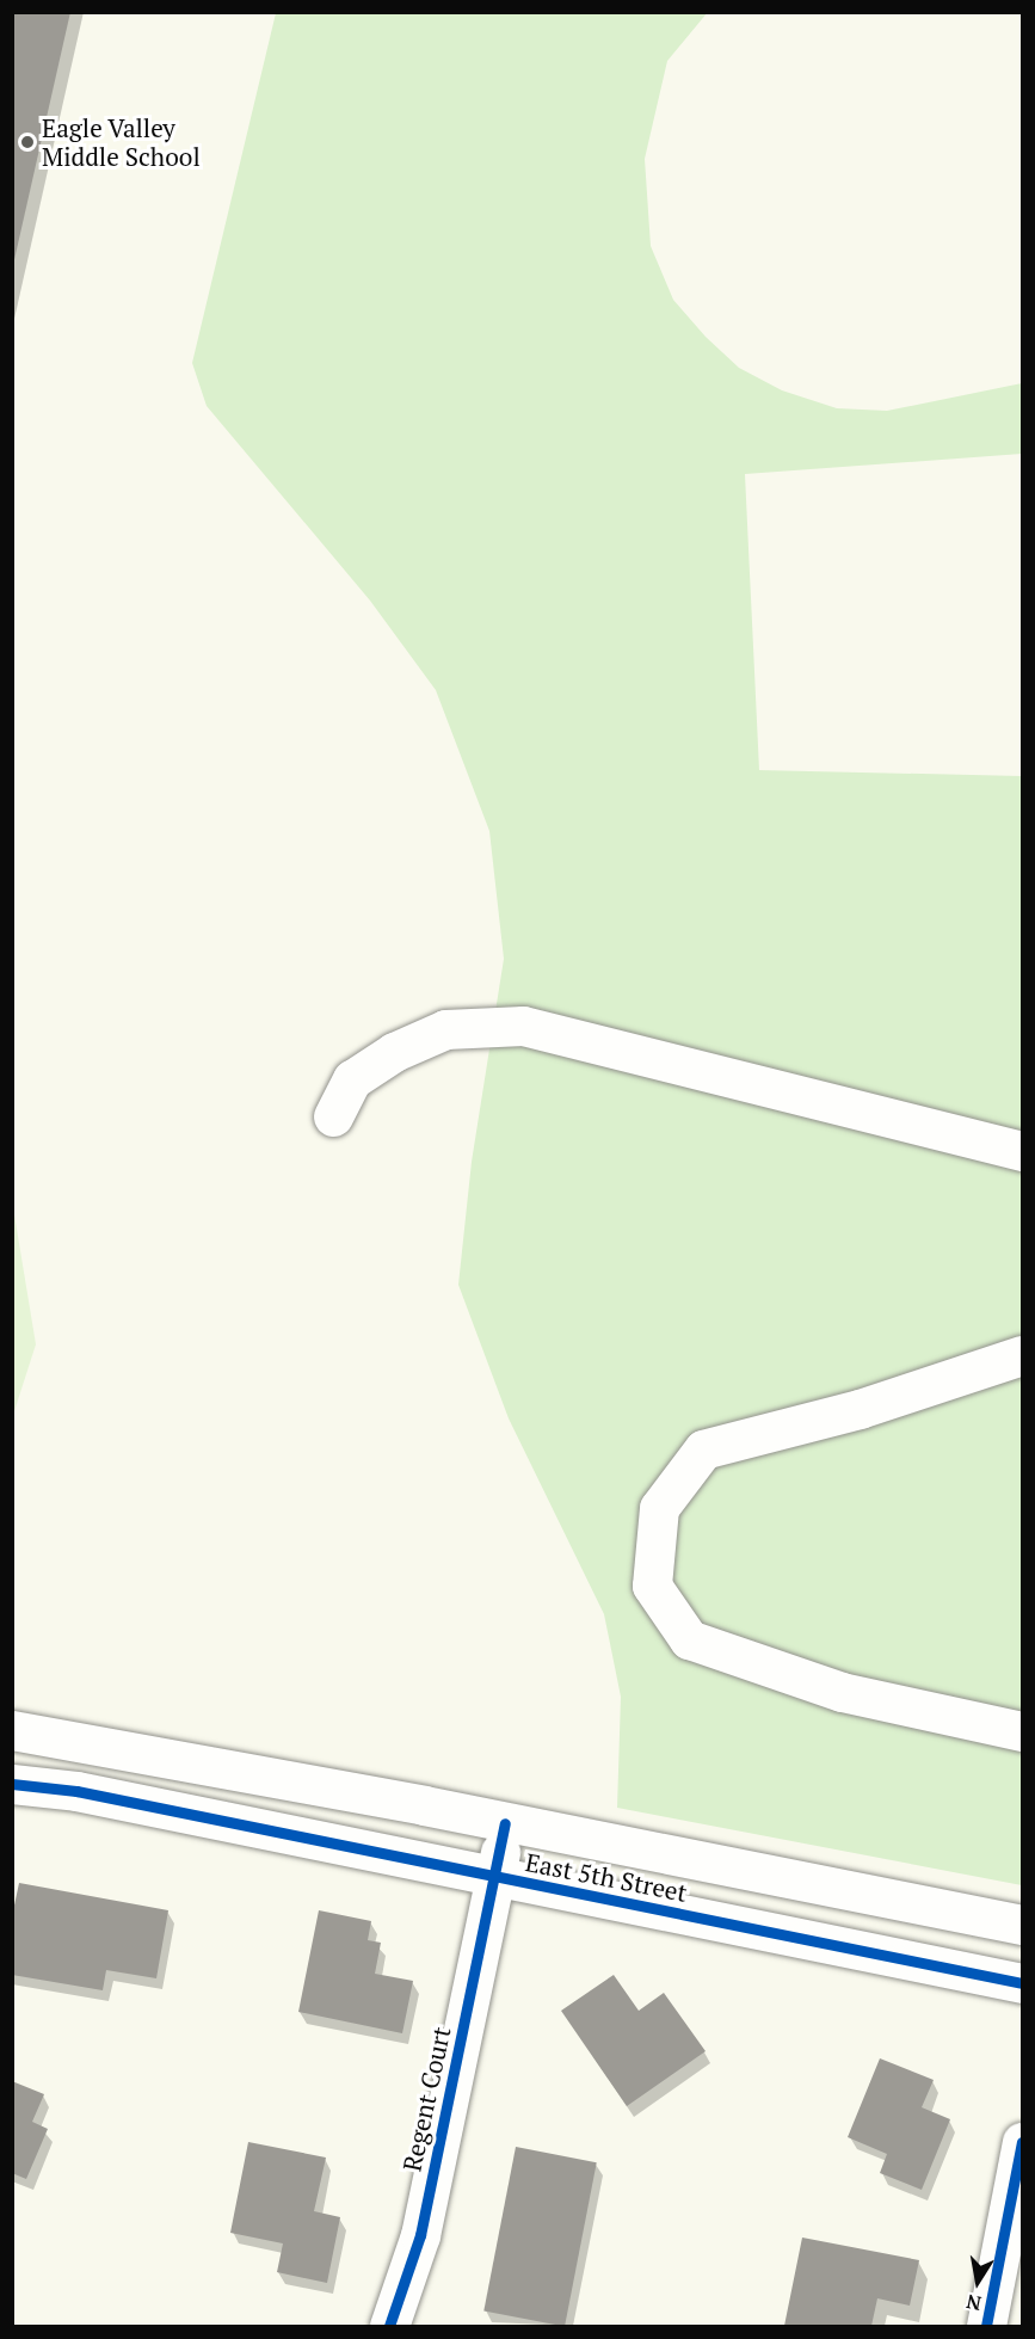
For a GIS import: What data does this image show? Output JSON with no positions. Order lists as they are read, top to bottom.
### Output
{
  "streets": {
    "street": ["East 5th Street", "Regent Court"]
  },
  "crossings": [
    ["East 5th Street", "Regent Court"]
  ],
  "places": ["Eagle Valley Middle School"],
  "north": "bottom"
}
